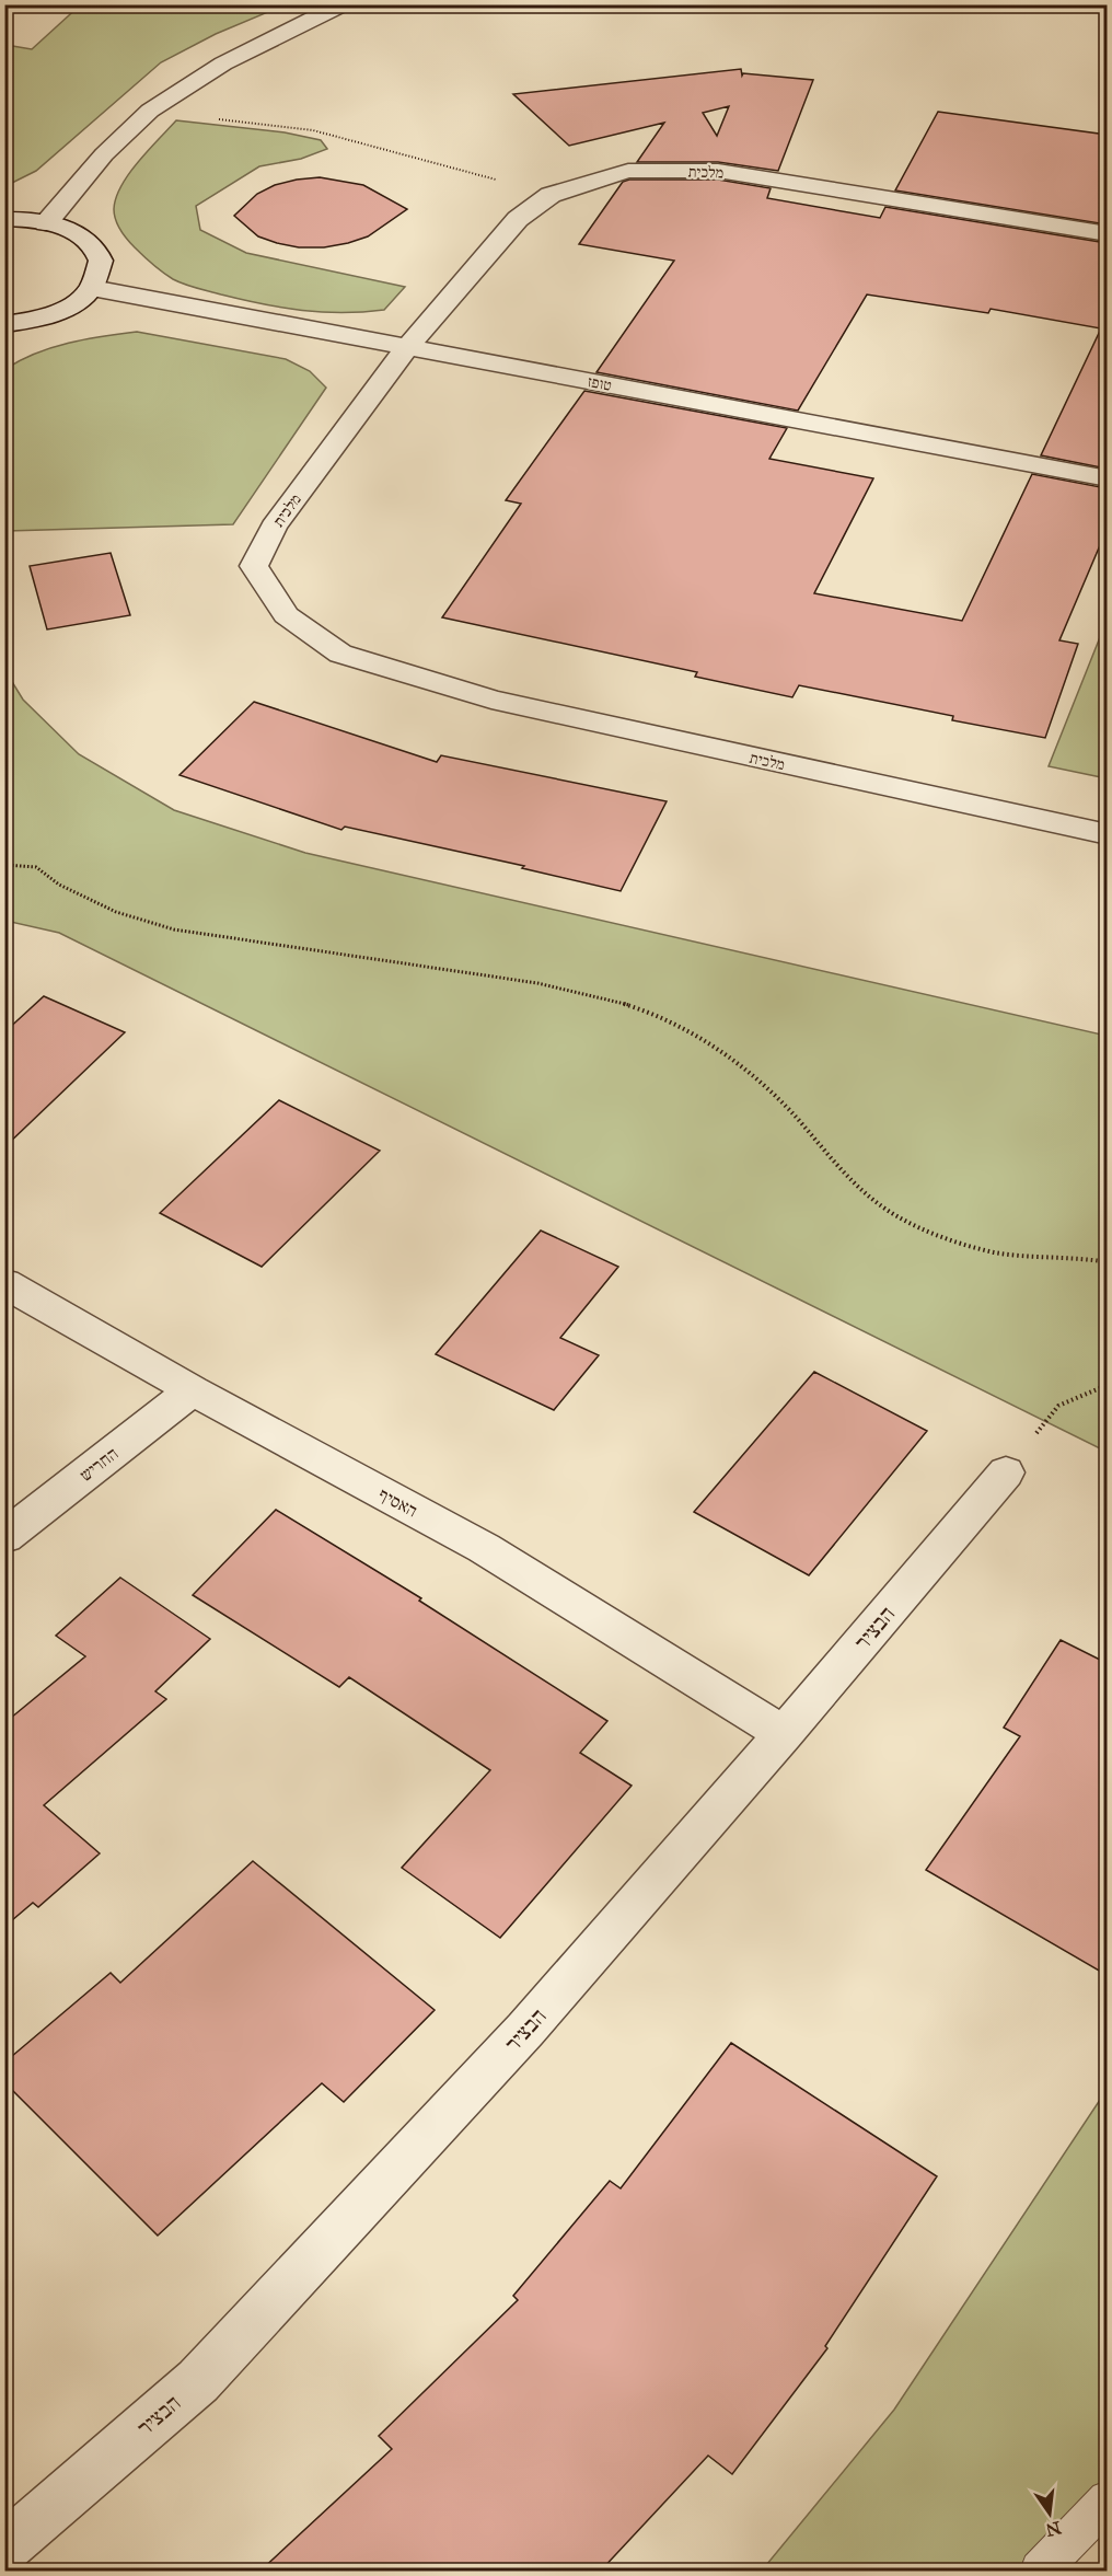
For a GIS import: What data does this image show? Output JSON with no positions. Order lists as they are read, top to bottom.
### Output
{
  "streets": {
    "street": [
      "מלכית",
      "טופז",
      "החריש",
      "האסיף",
      "הבציר"
    ]
  },
  "crossings": [
    ["מלכית", "טופז"],
    ["החריש", "האסיף"],
    ["האסיף", "הבציר"]
  ],
  "north": "bottom"
}
